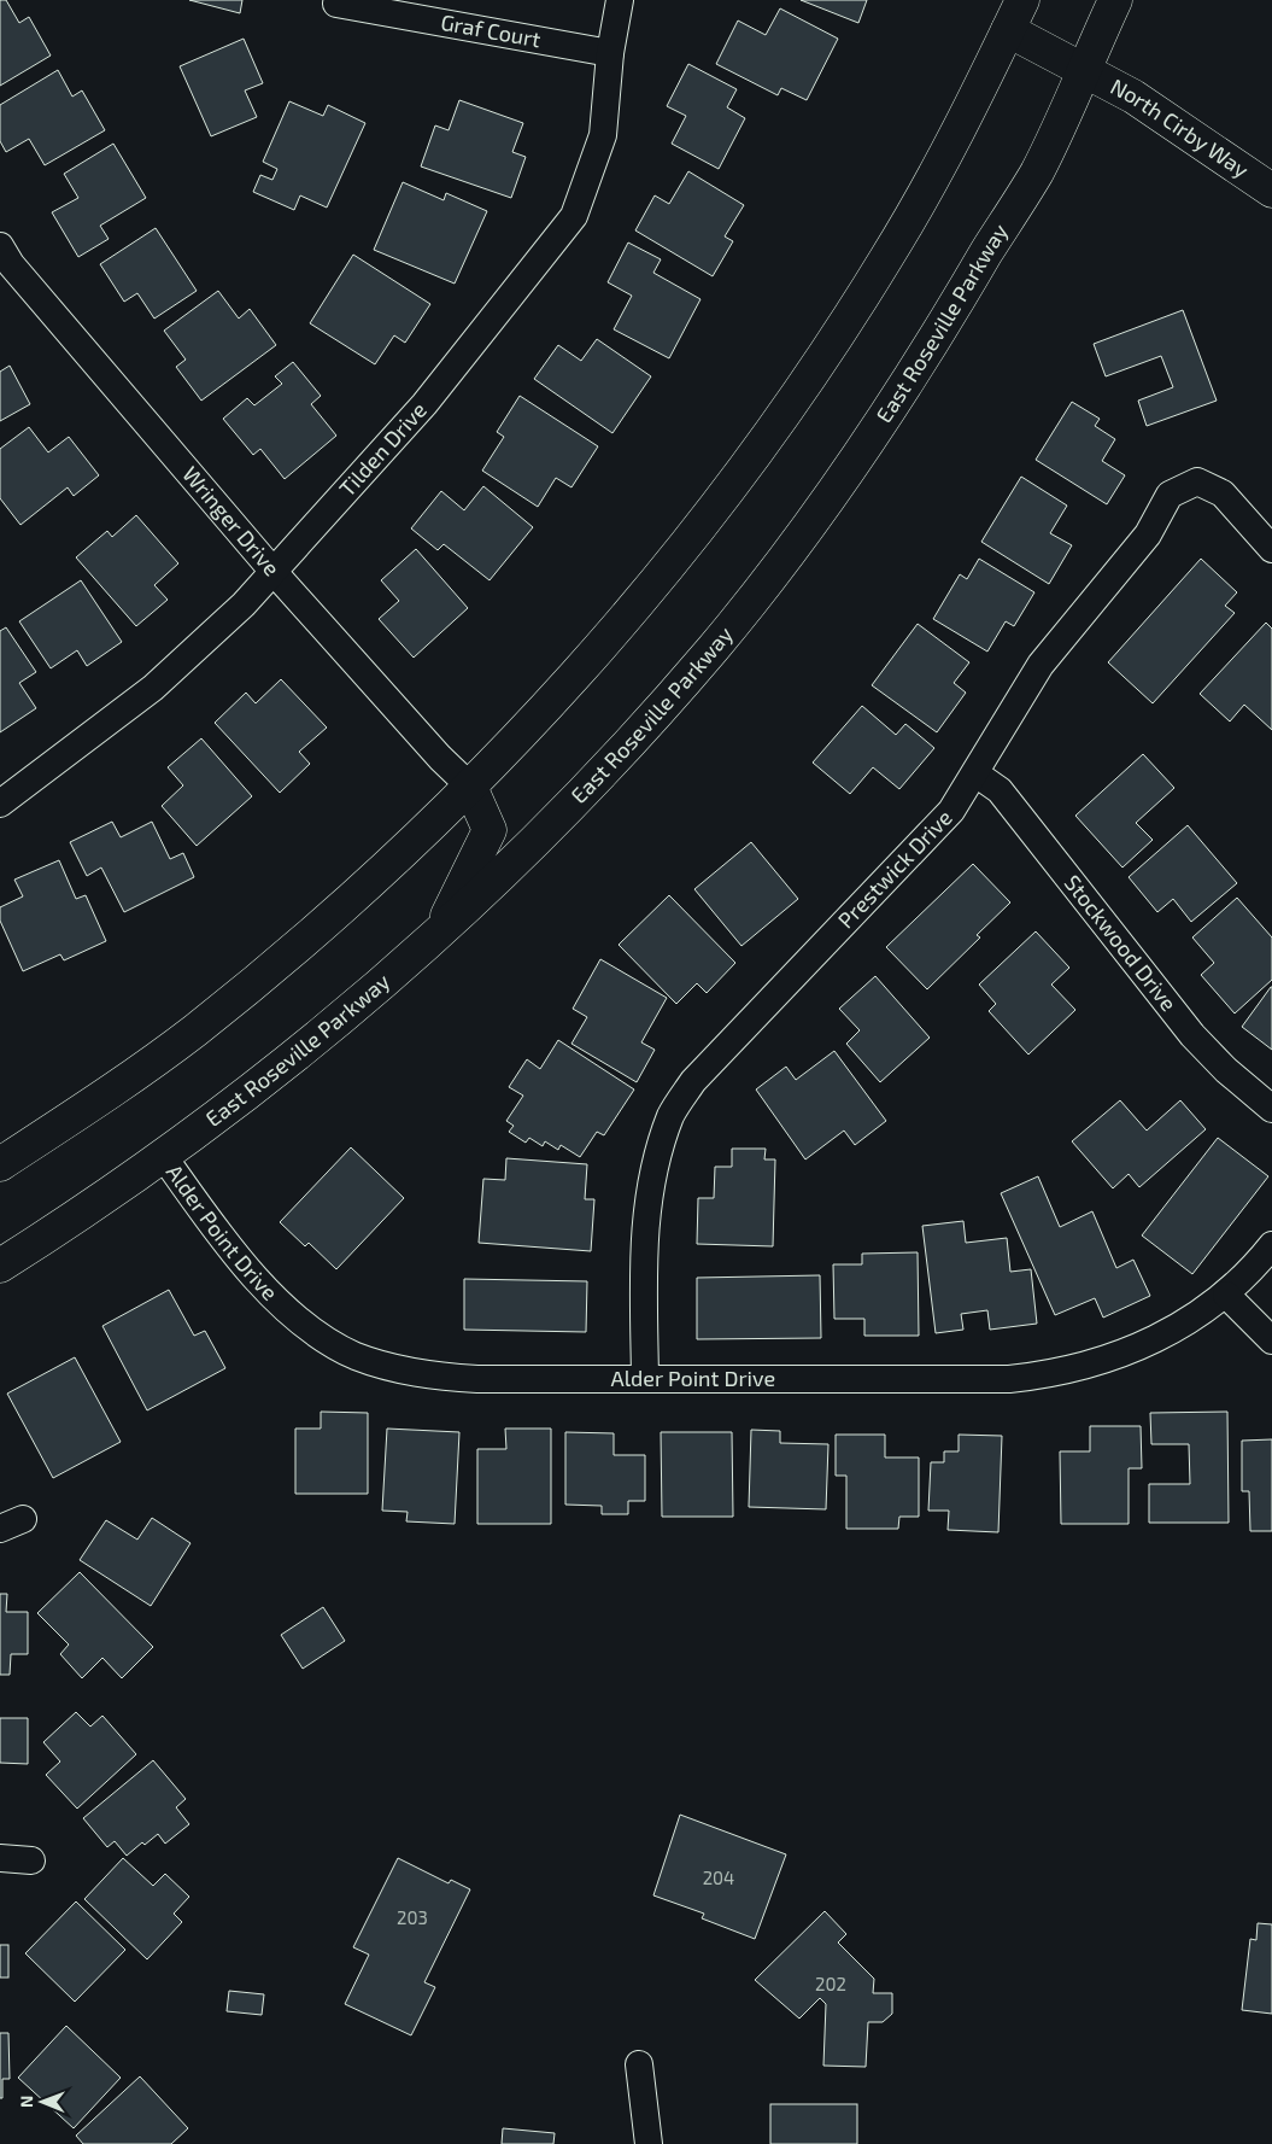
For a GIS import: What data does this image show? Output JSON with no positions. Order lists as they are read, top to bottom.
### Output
{
  "streets": {
    "main road": ["North Cirby Way", "East Roseville Parkway"],
    "street": [
      "Graf Court",
      "Tilden Drive",
      "Wringer Drive",
      "Prestwick Drive",
      "Stockwood Drive",
      "Alder Point Drive"
    ]
  },
  "crossings": [
    ["Graf Court", "Tilden Drive"],
    ["North Cirby Way", "East Roseville Parkway"],
    ["East Roseville Parkway", "Alder Point Drive"],
    ["Tilden Drive", "Wringer Drive"],
    ["Prestwick Drive", "Stockwood Drive"],
    ["Prestwick Drive", "Alder Point Drive"]
  ],
  "house_numbers": ["204", "203", "202"],
  "north": "left"
}
